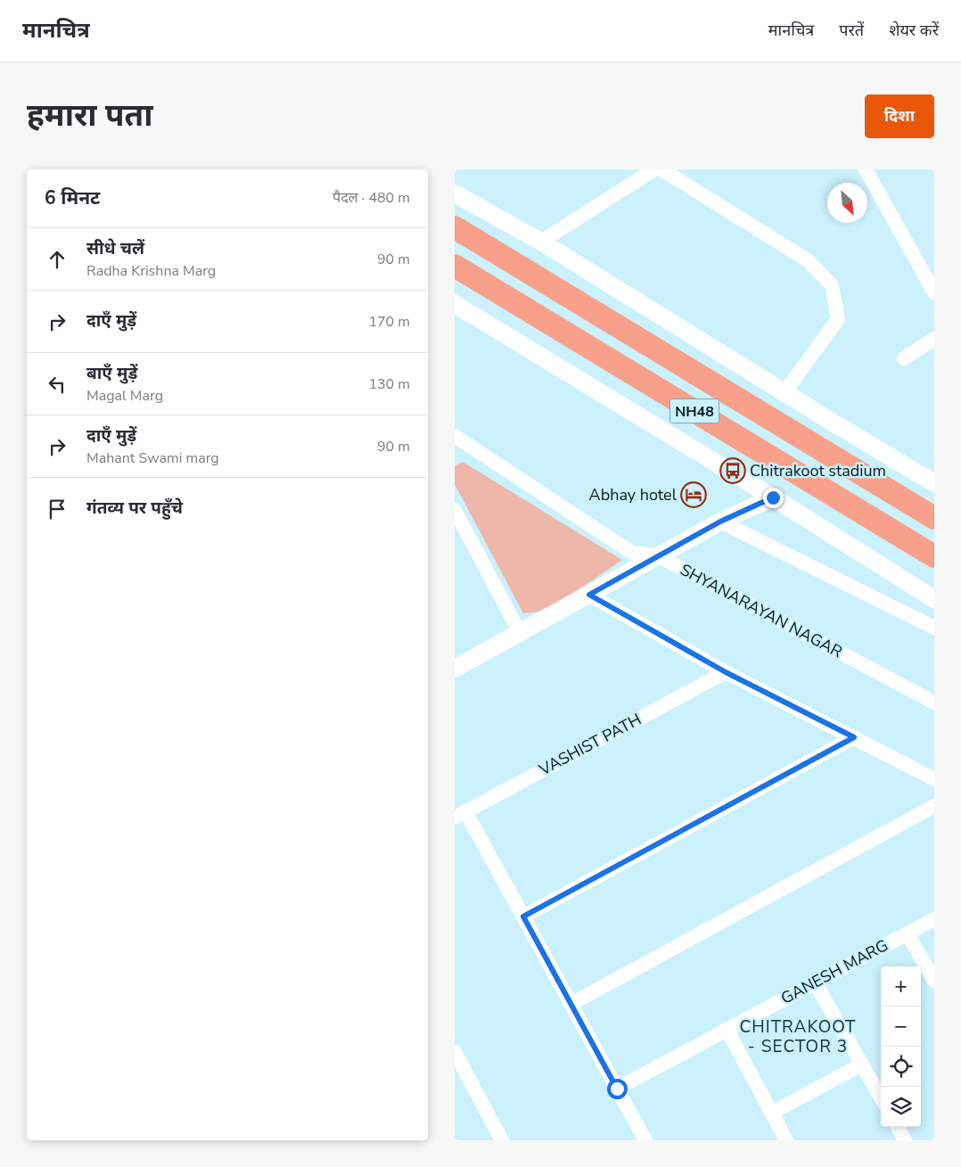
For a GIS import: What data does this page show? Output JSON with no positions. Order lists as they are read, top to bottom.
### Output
{
  "streets": {
    "highway": ["NH48"],
    "street": ["SHYANARAYAN NAGAR", "VASHIST PATH", "GANESH MARG"]
  },
  "districts": ["CHITRAKOOT - SECTOR 3"],
  "places": {
    "bus stop": ["Chitrakoot stadium"],
    "hotel": ["Abhay hotel"]
  },
  "north": "bottom right",
  "page": {
    "header": "मानचित्र",
    "nav": ["मानचित्र", "परतें", "शेयर करें"],
    "title": "हमारा पता",
    "buttons": "दिशा",
    "heading": ["6 मिनट", "पैदल · 480 m"],
    "list": [
      ["सीधे चलें", "Radha Krishna Marg", "90 m"],
      ["दाएँ मुड़ें", "170 m"],
      ["बाएँ मुड़ें", "Magal Marg", "130 m"],
      ["दाएँ मुड़ें", "Mahant Swami marg", "90 m"],
      "गंतव्य पर पहुँचे"
    ],
    "map_buttons": ["+", "−"]
  }
}
